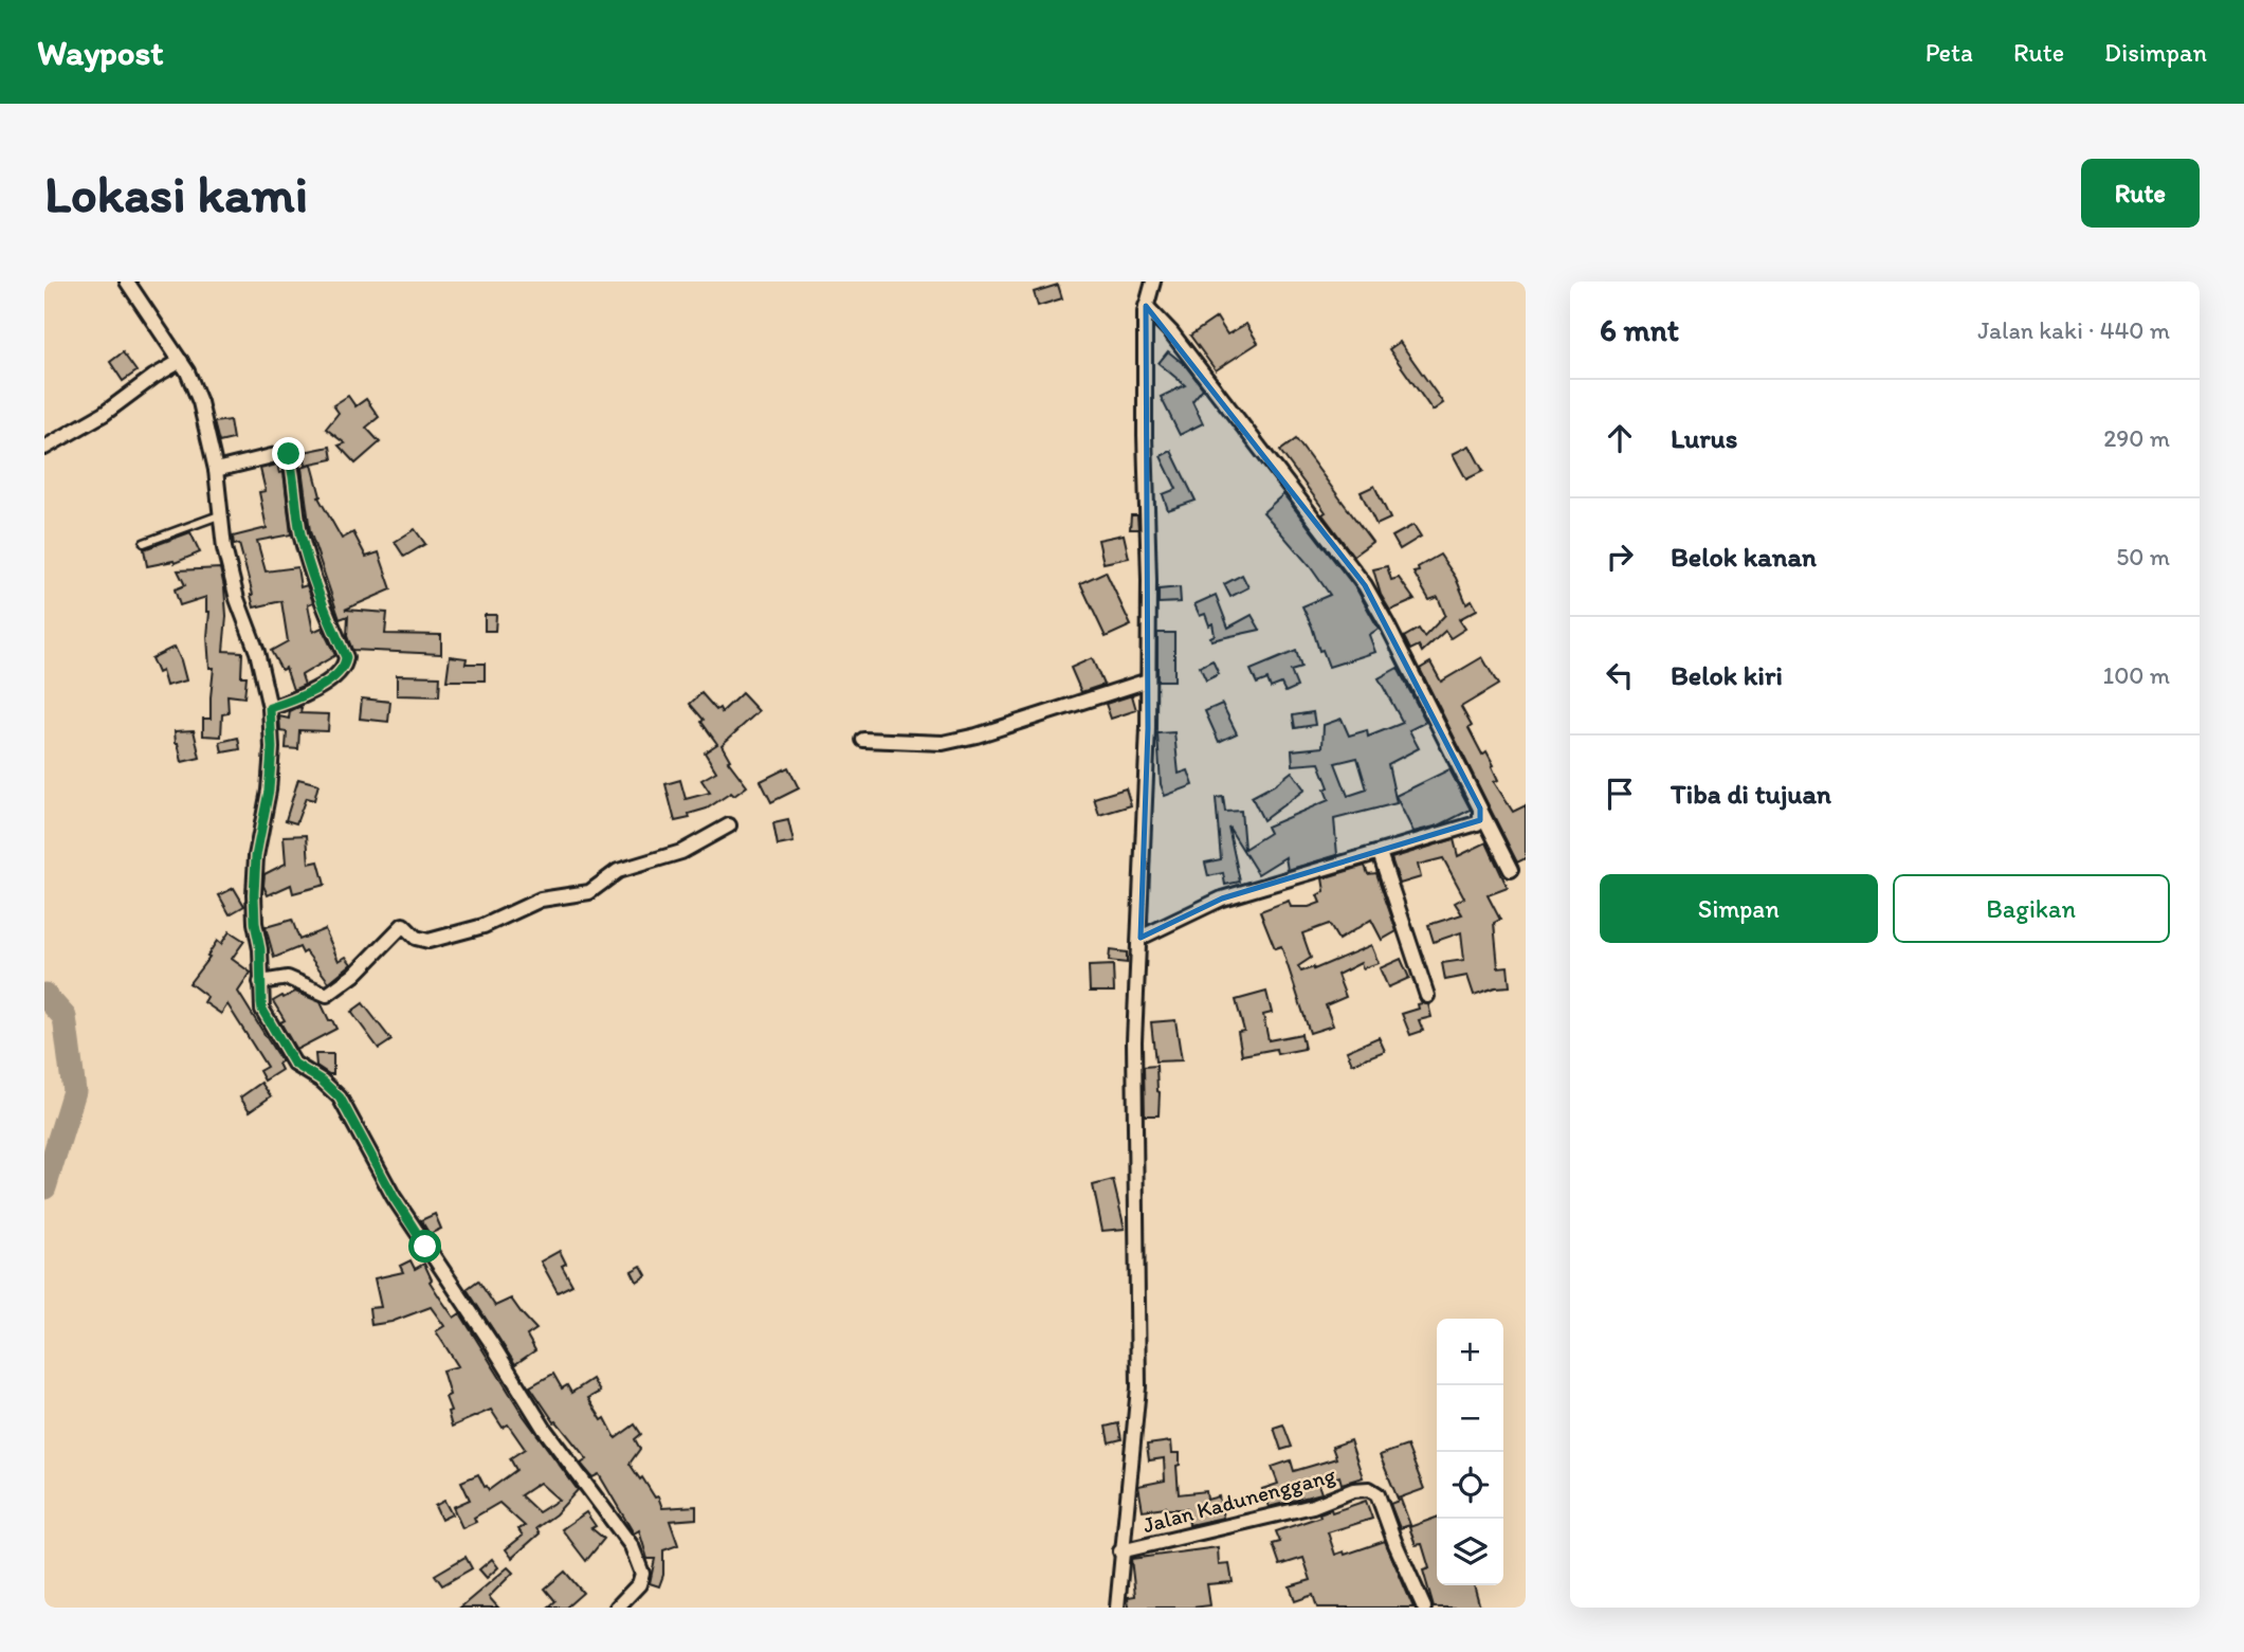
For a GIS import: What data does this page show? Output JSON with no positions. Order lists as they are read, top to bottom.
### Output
{
  "streets": {
    "street": ["Jalan Kadunenggang"]
  },
  "page": {
    "header": "Waypost",
    "nav": ["Peta", "Rute", "Disimpan"],
    "buttons": [
      "Rute",
      ["Simpan", "Bagikan"]
    ],
    "title": "Lokasi kami",
    "heading": ["6 mnt", "Jalan kaki · 440 m"],
    "list": [
      ["Lurus", "290 m"],
      ["Belok kanan", "50 m"],
      ["Belok kiri", "100 m"],
      "Tiba di tujuan"
    ],
    "map_buttons": ["+", "−"]
  }
}
